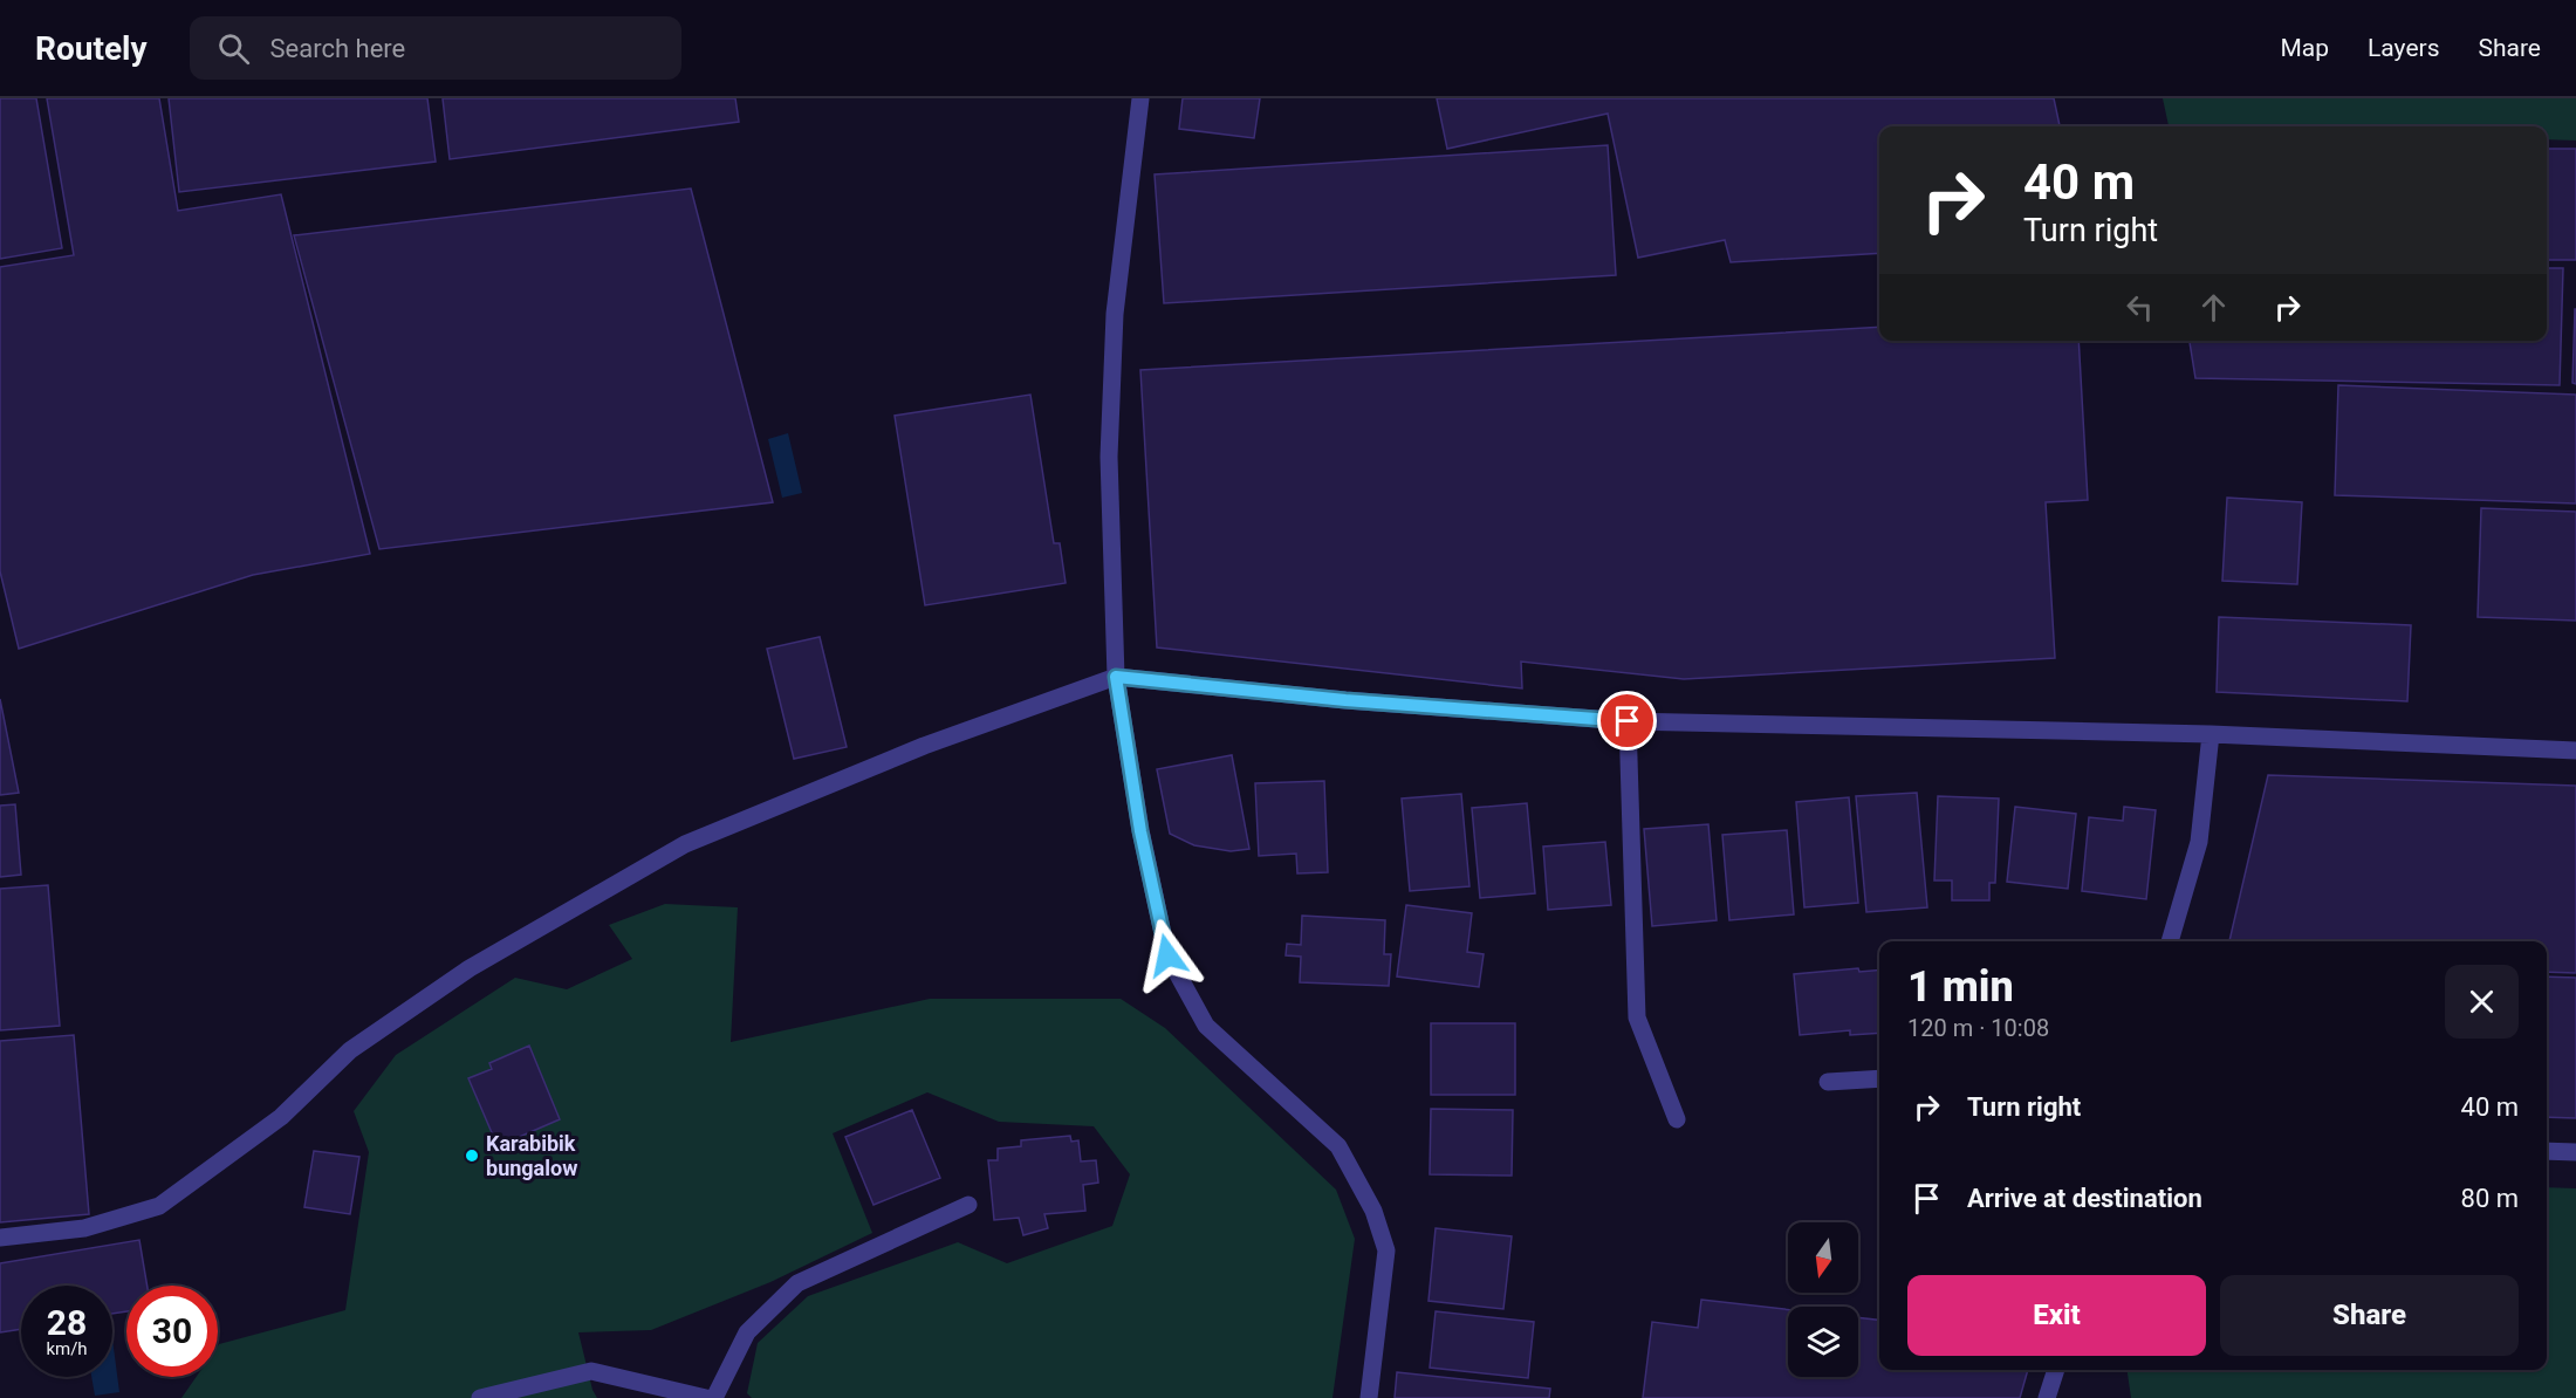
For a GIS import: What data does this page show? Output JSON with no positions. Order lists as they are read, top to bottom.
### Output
{
  "places": ["Karabibik bungalow"],
  "north": "bottom",
  "page": {
    "header": "Routely",
    "search": "Search here",
    "nav": ["Map", "Layers", "Share"],
    "turn": ["40 m", "Turn right"],
    "heading": ["1 min", "120 m · 10:08"],
    "list": [
      {
        "name": "Turn right",
        "value": "40 m"
      },
      {
        "name": "Arrive at destination",
        "value": "80 m"
      }
    ],
    "buttons": ["Exit", "Share"],
    "speed": "28 km/h",
    "limit": "30"
  }
}
